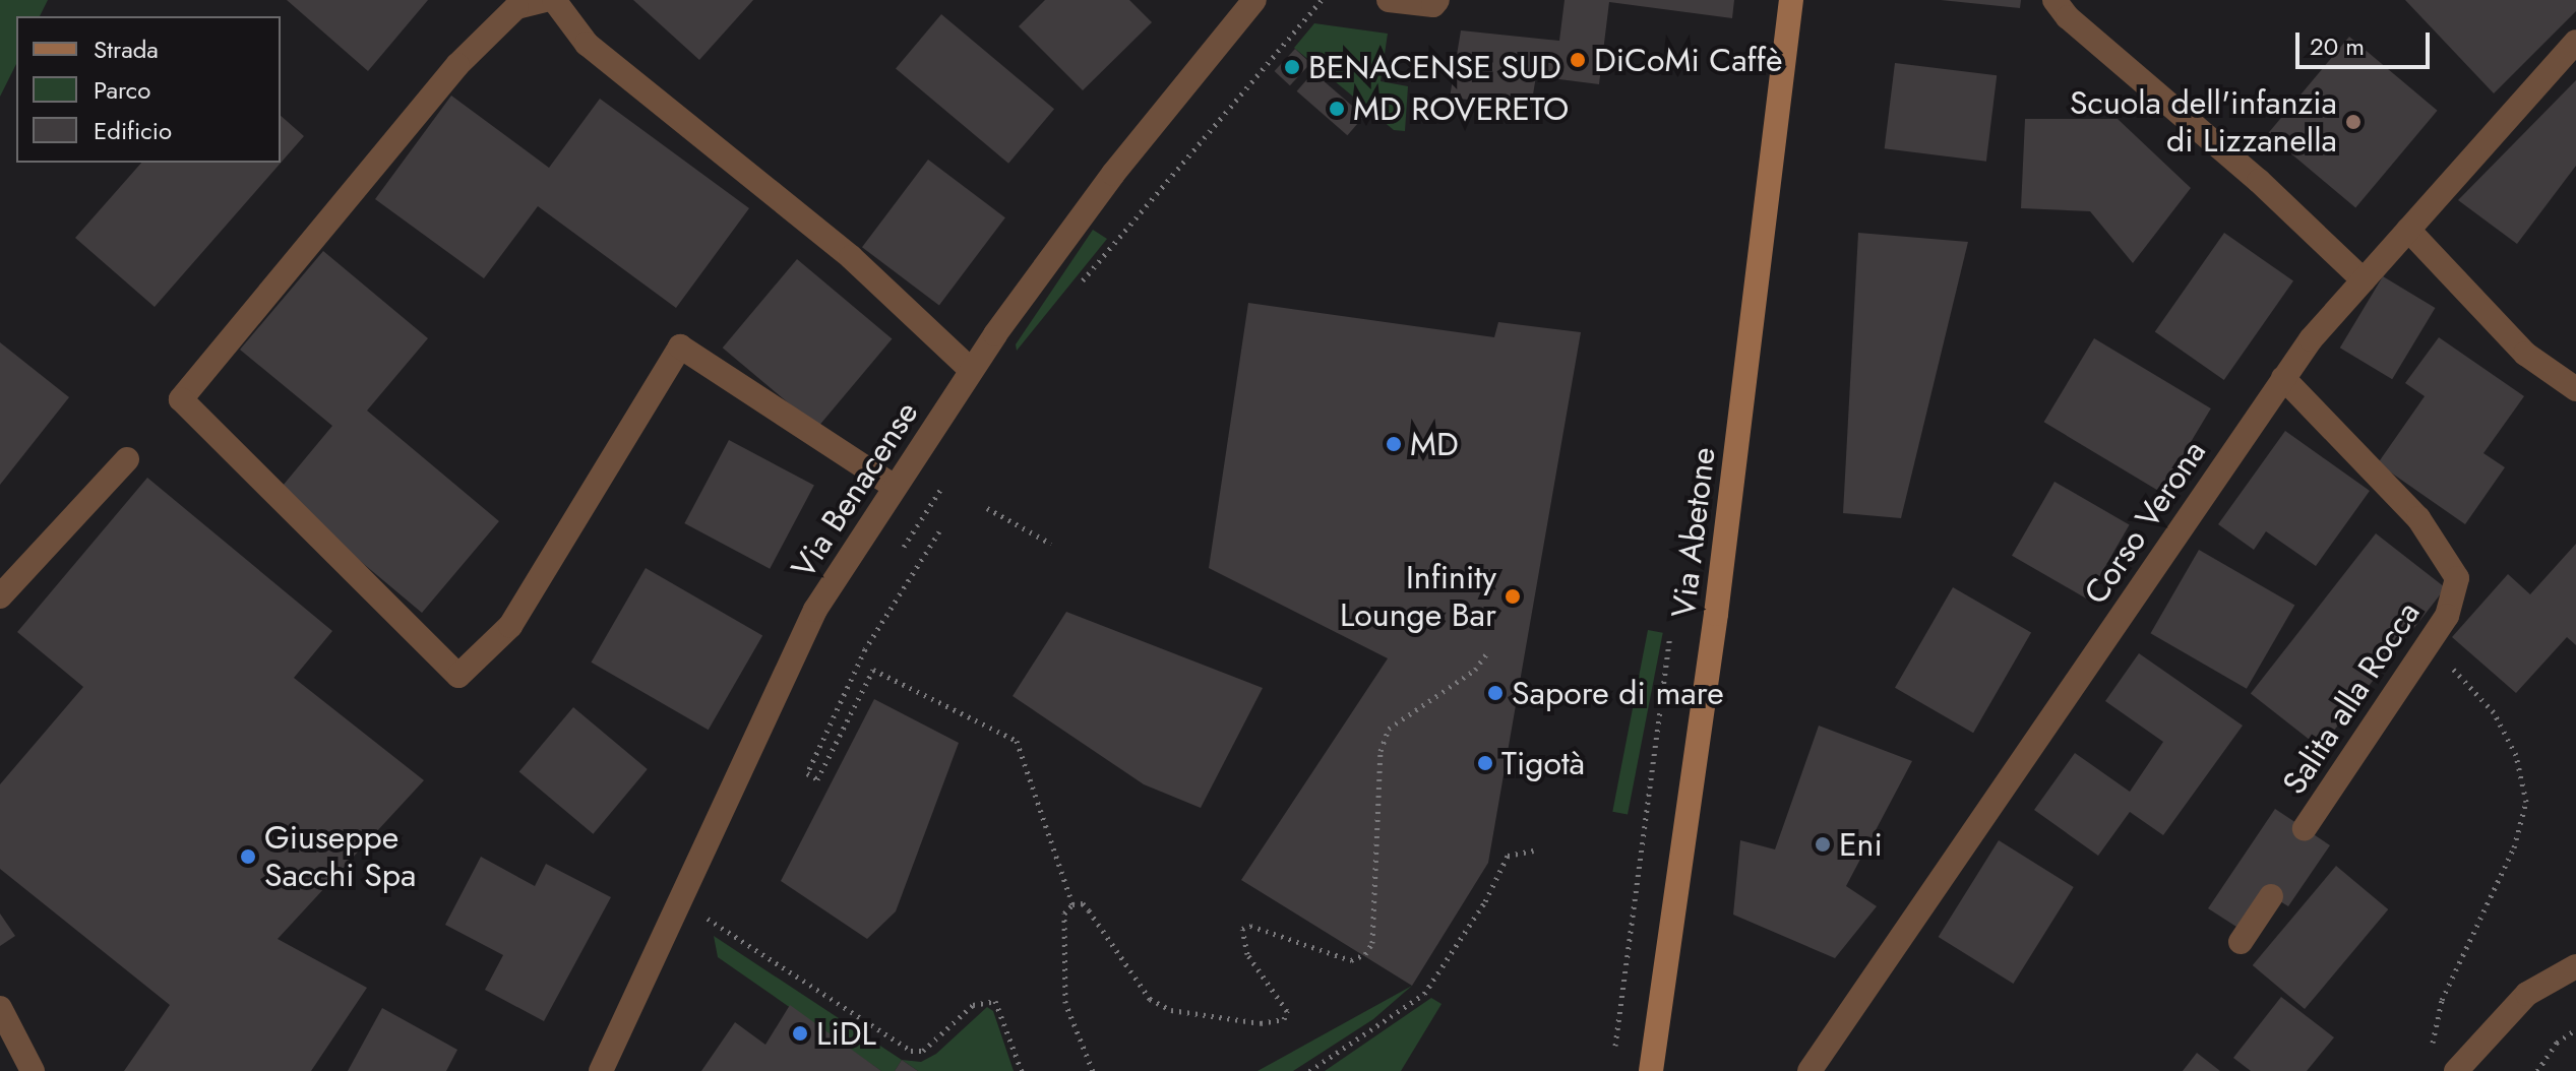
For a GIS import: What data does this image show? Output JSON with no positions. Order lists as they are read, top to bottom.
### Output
{
  "streets": {
    "main road": ["Via Abetone"],
    "street": ["Via Benacense", "Corso Verona", "Salita alla Rocca"]
  },
  "crossings": [
    ["Corso Verona", "Salita alla Rocca"]
  ],
  "places": [
    "DiCoMi Caffè",
    "BENACENSE SUD",
    "MD ROVERETO",
    "Scuola dell'infanzia di Lizzanella",
    "MD",
    "Infinity Lounge Bar",
    "Sapore di mare",
    "Tigotà",
    "Eni",
    "Giuseppe Sacchi Spa",
    "LiDL"
  ],
  "legend": ["Strada", "Parco", "Edificio"],
  "scale_bar": "20 m"
}
